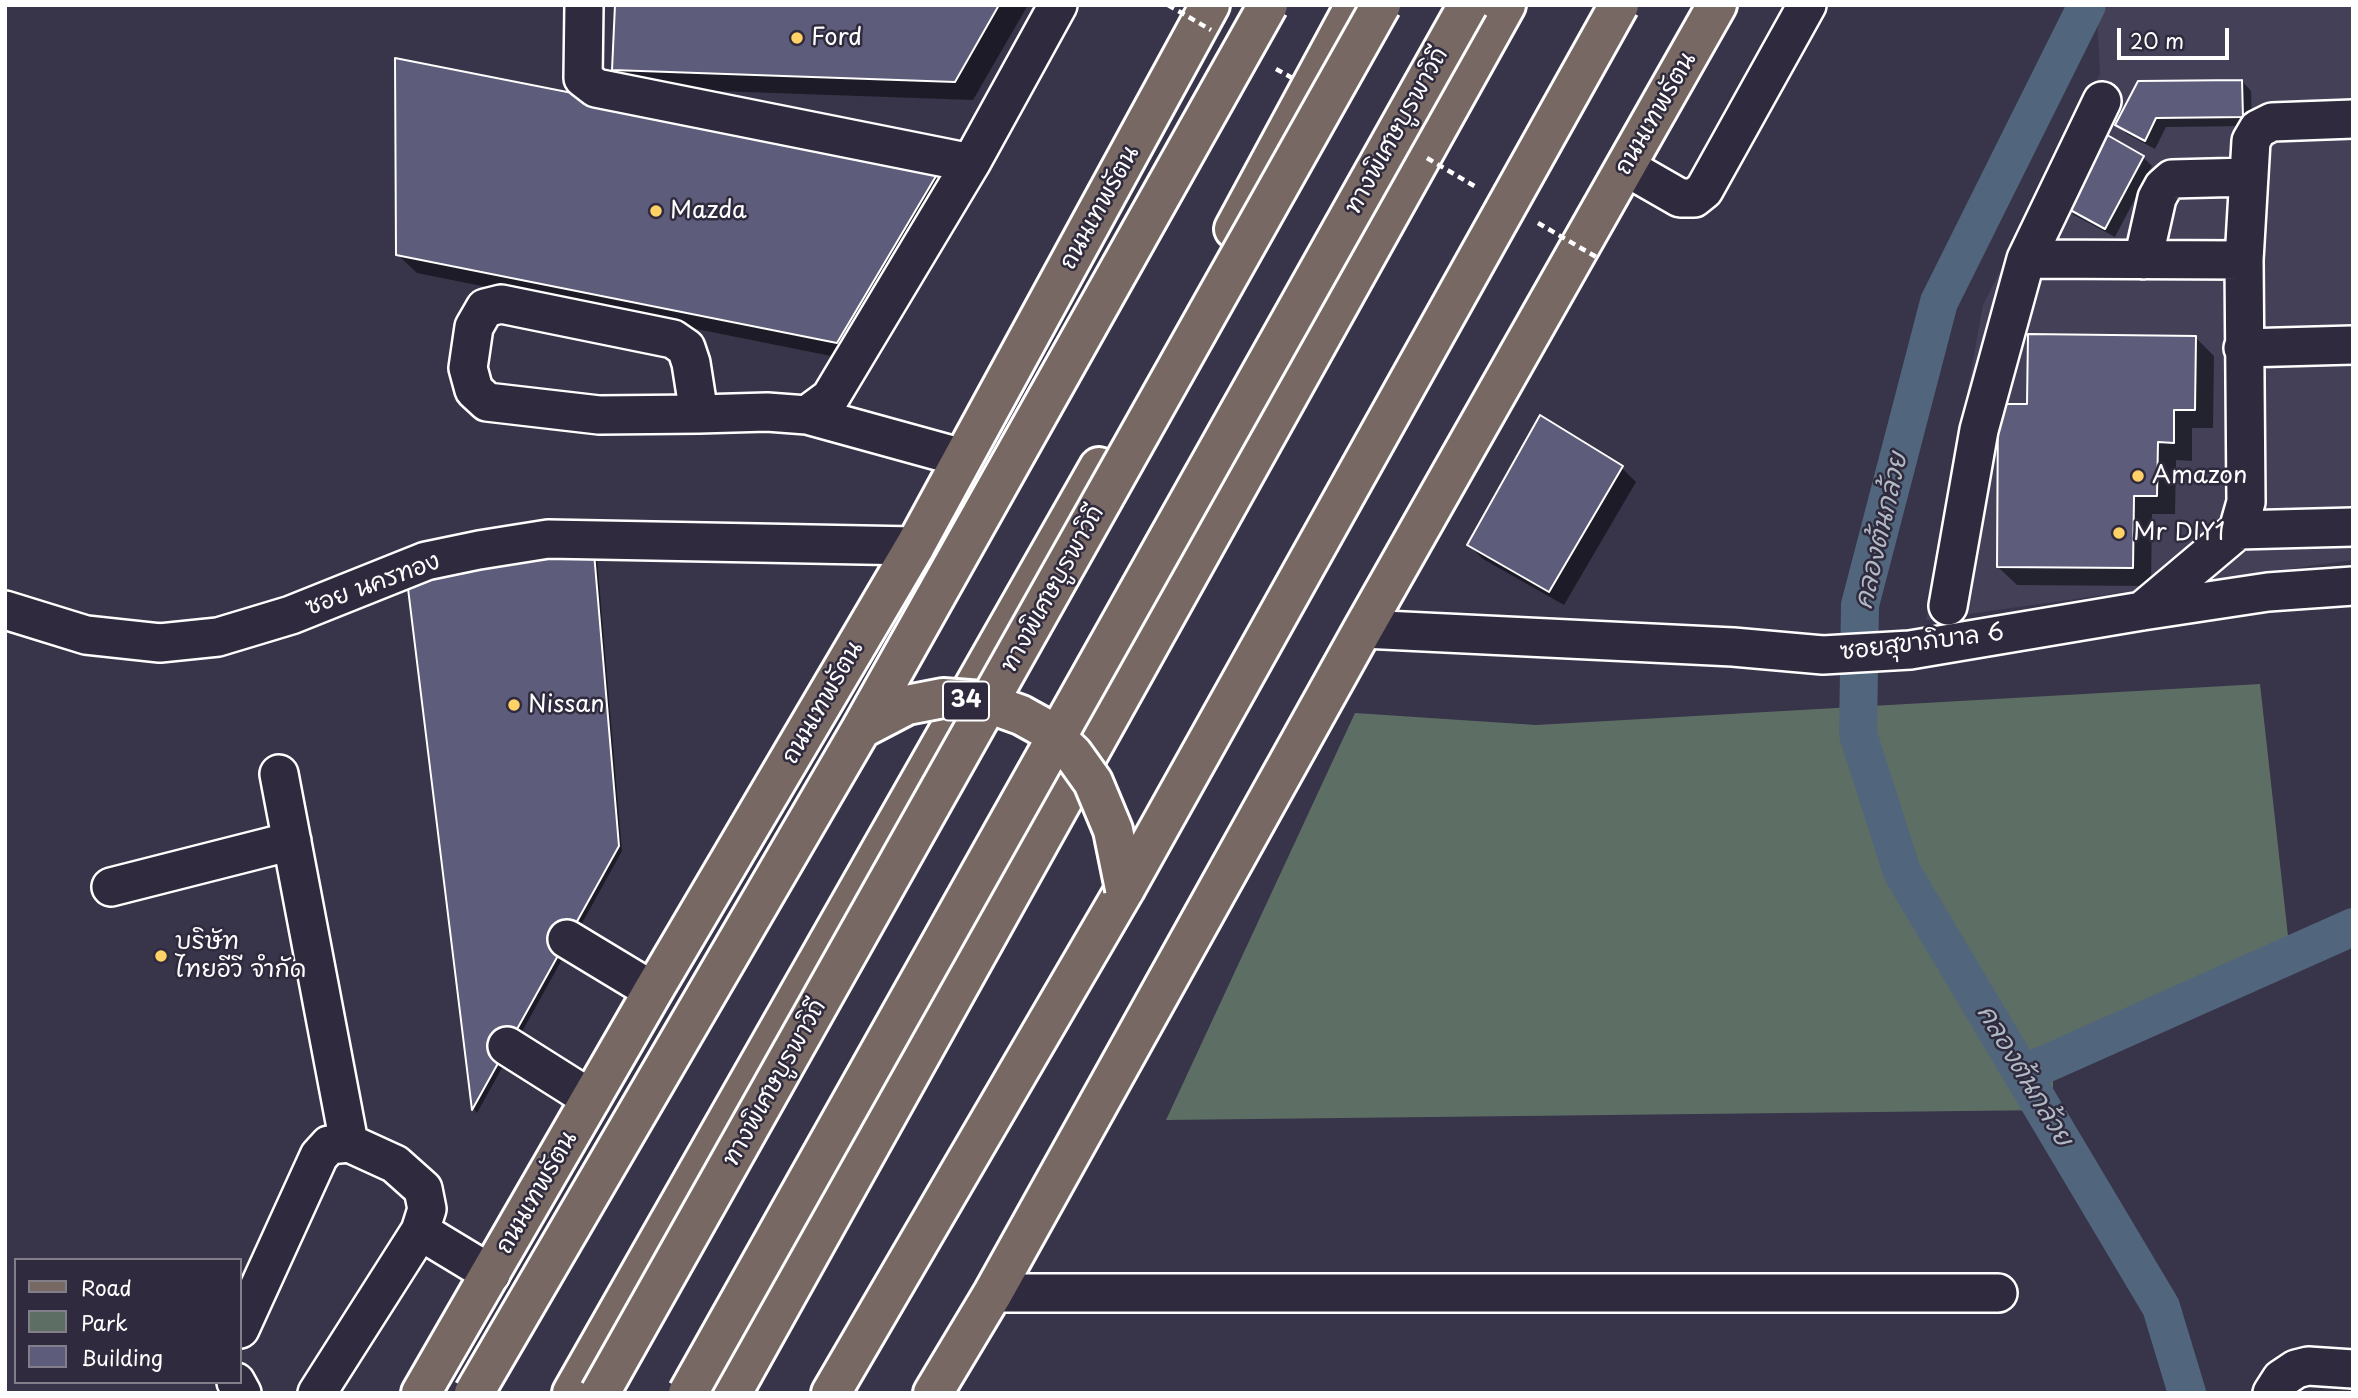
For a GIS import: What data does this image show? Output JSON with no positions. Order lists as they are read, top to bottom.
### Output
{
  "streets": {
    "main road": ["ถนนเทพรัตน", "ทางพิเศษบูรพาวิถี", "34"],
    "street": ["ซอย นครทอง", "ซอยสุขาภิบาล 6"]
  },
  "crossings": [
    ["ถนนเทพรัตน", "ซอย นครทอง"],
    ["ถนนเทพรัตน", "ซอยสุขาภิบาล 6"]
  ],
  "water": ["คลองต้นกล้วย"],
  "places": [
    "Ford",
    "Mazda",
    "Amazon",
    "Mr DIY1",
    "Nissan",
    "บริษัท ไทยอีวี จำกัด"
  ],
  "legend": ["Road", "Park", "Building"],
  "scale_bar": "20 m"
}
